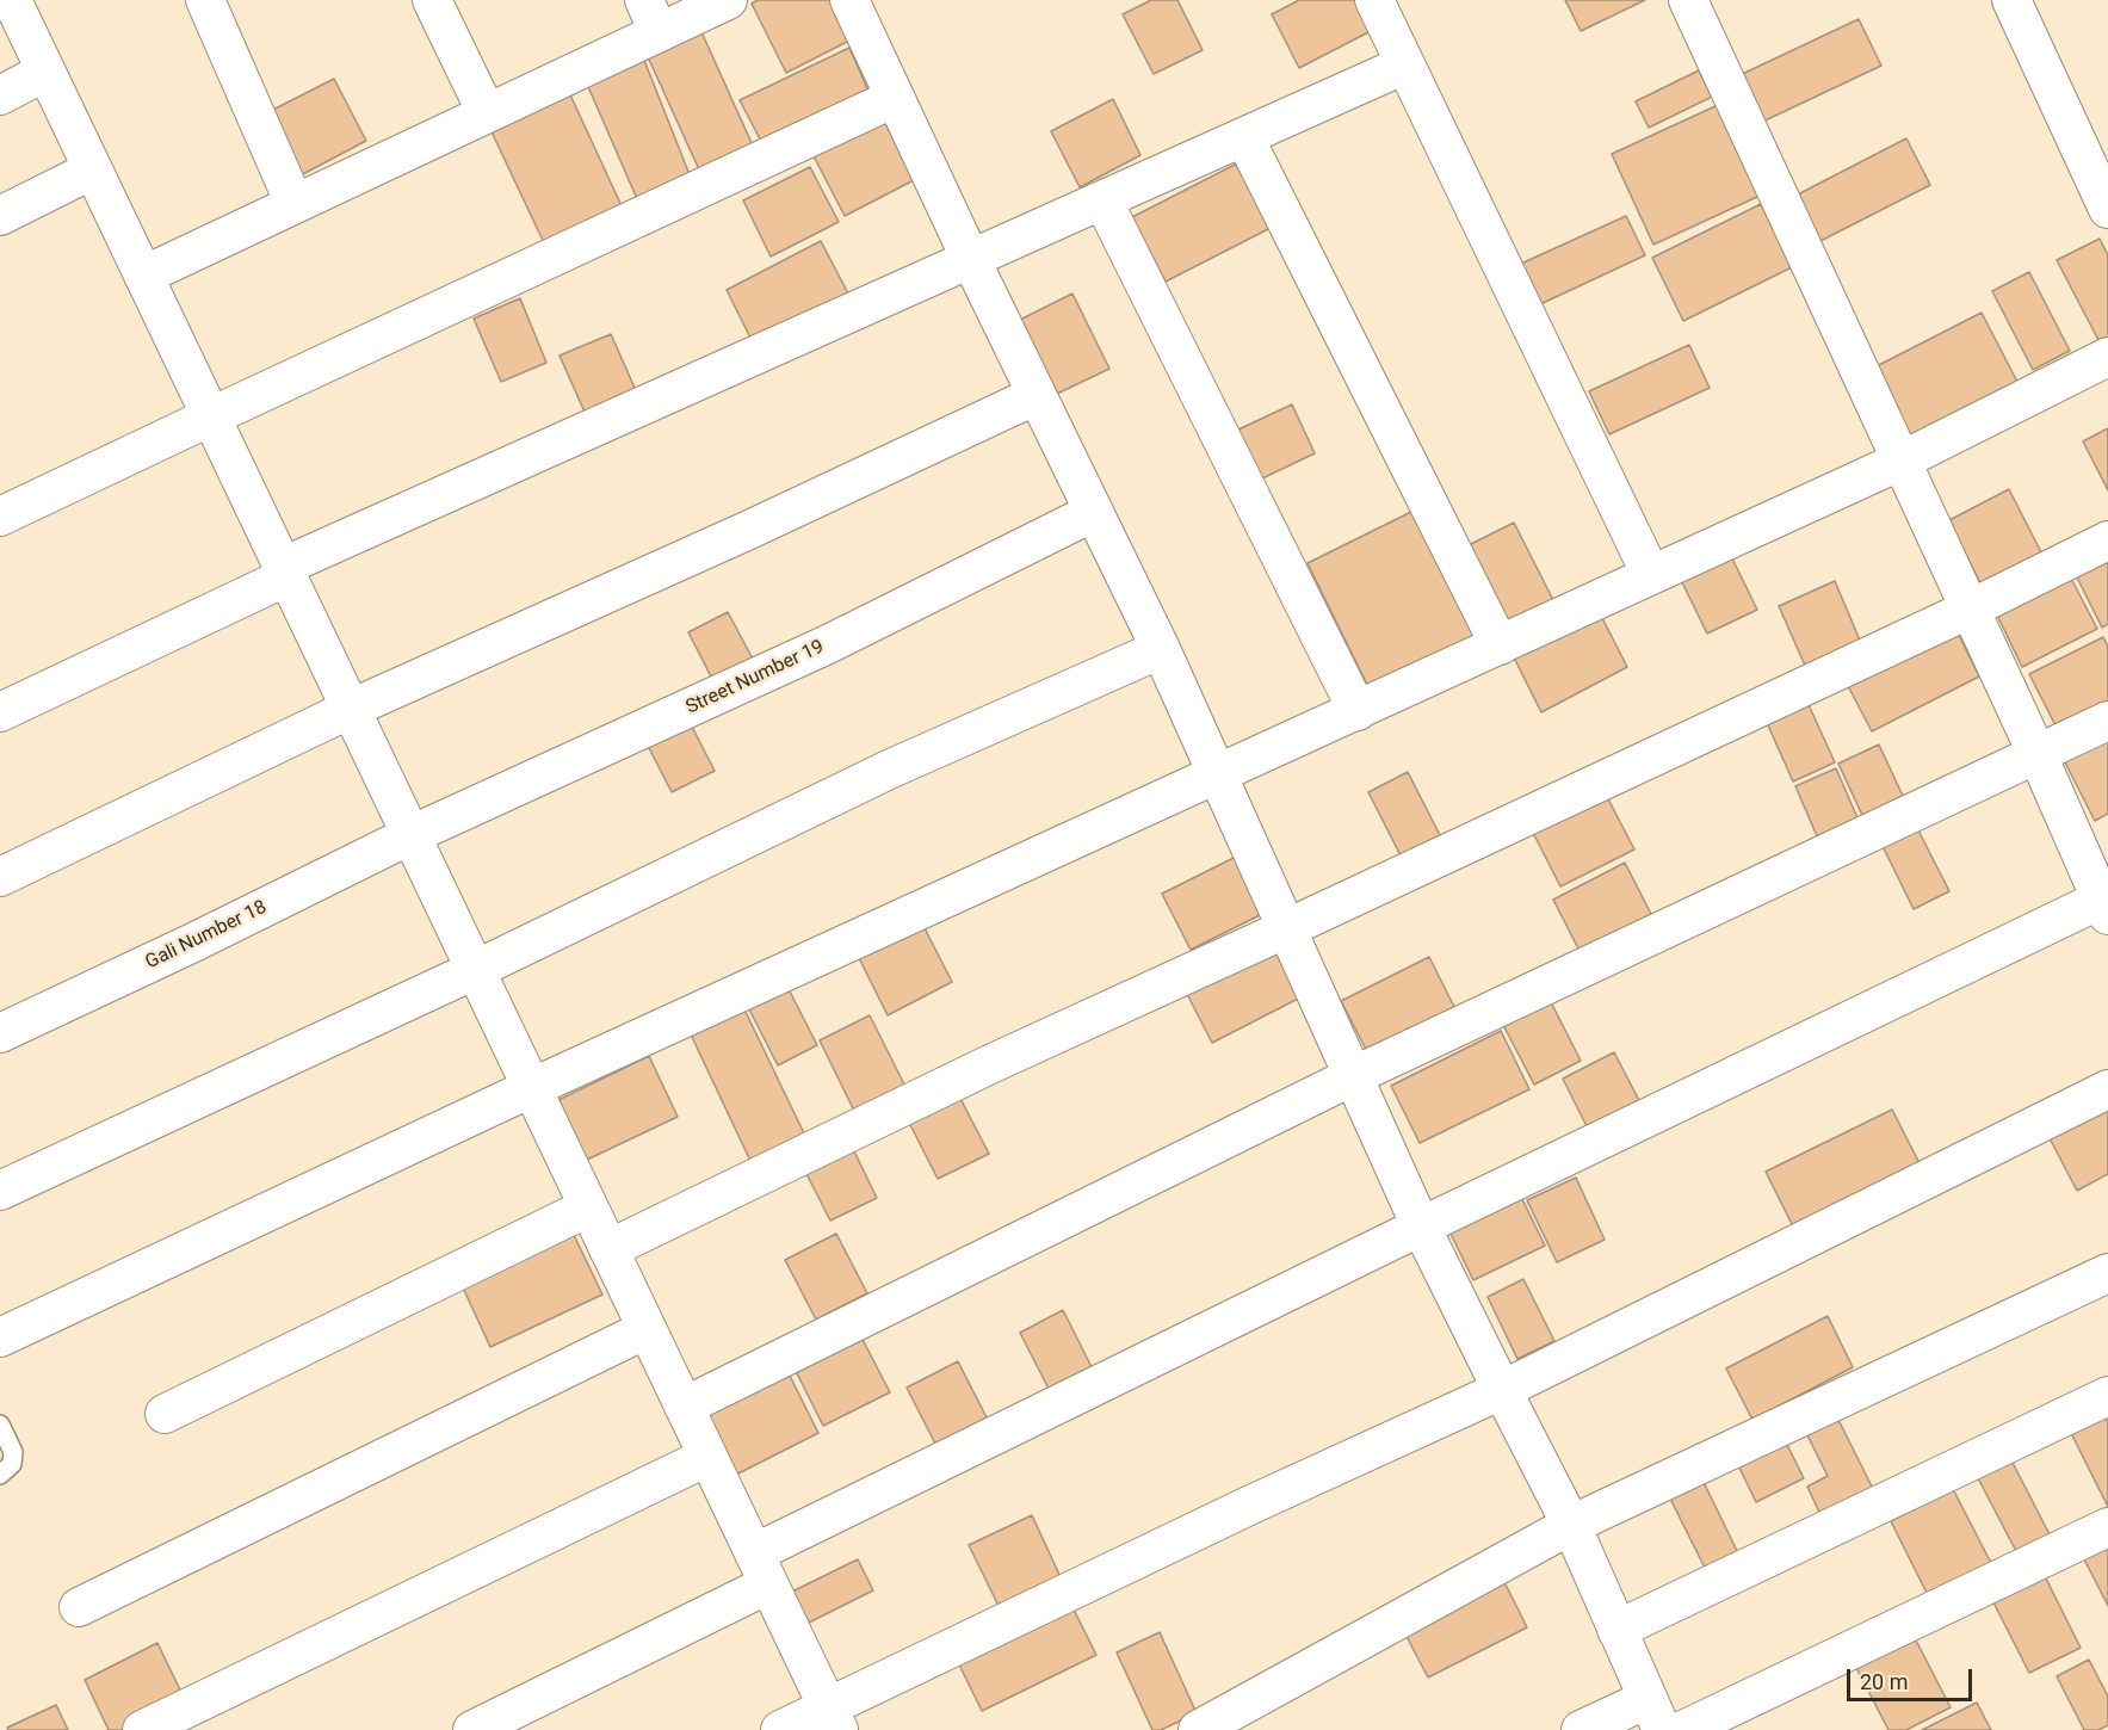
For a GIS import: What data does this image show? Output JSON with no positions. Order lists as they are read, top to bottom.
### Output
{
  "streets": {
    "street": ["Street Number 19", "Gali Number 18"]
  },
  "crossings": [
    ["Street Number 19", "Gali Number 18"]
  ],
  "scale_bar": "20 m"
}
